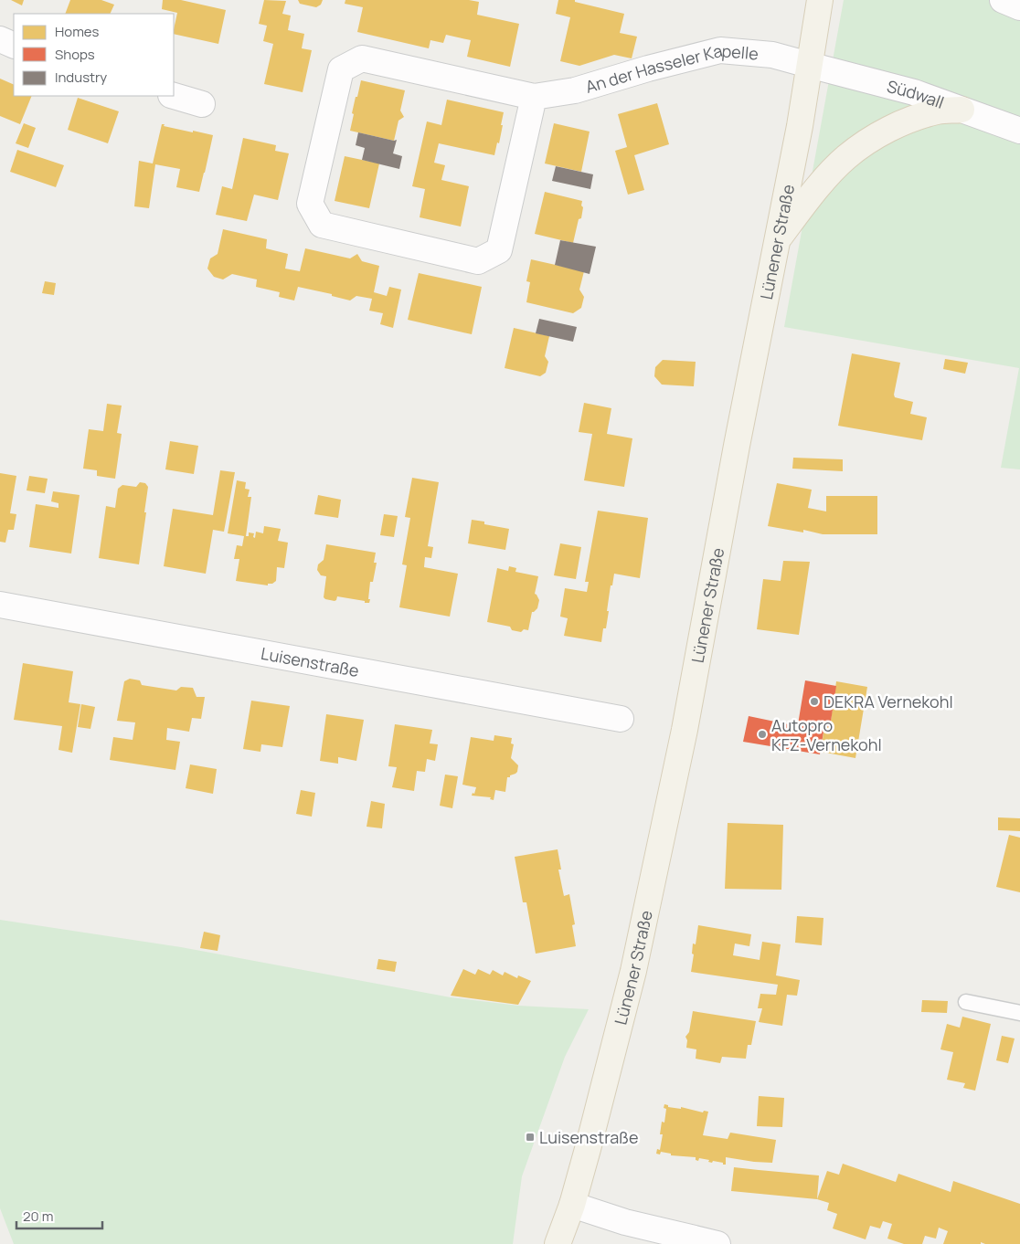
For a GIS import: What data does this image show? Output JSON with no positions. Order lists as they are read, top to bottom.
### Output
{
  "streets": {
    "main road": ["Lünener Straße"],
    "street": ["An der Hasseler Kapelle", "Südwall", "Luisenstraße"]
  },
  "crossings": [
    ["An der Hasseler Kapelle", "Südwall"],
    ["An der Hasseler Kapelle", "Lünener Straße"],
    ["Südwall", "Lünener Straße"]
  ],
  "places": {
    "other": ["DEKRA Vernekohl", "Autopro KFZ-Vernekohl"],
    "transit": ["Luisenstraße"]
  },
  "legend": ["Homes", "Shops", "Industry"],
  "scale_bar": "20 m"
}
